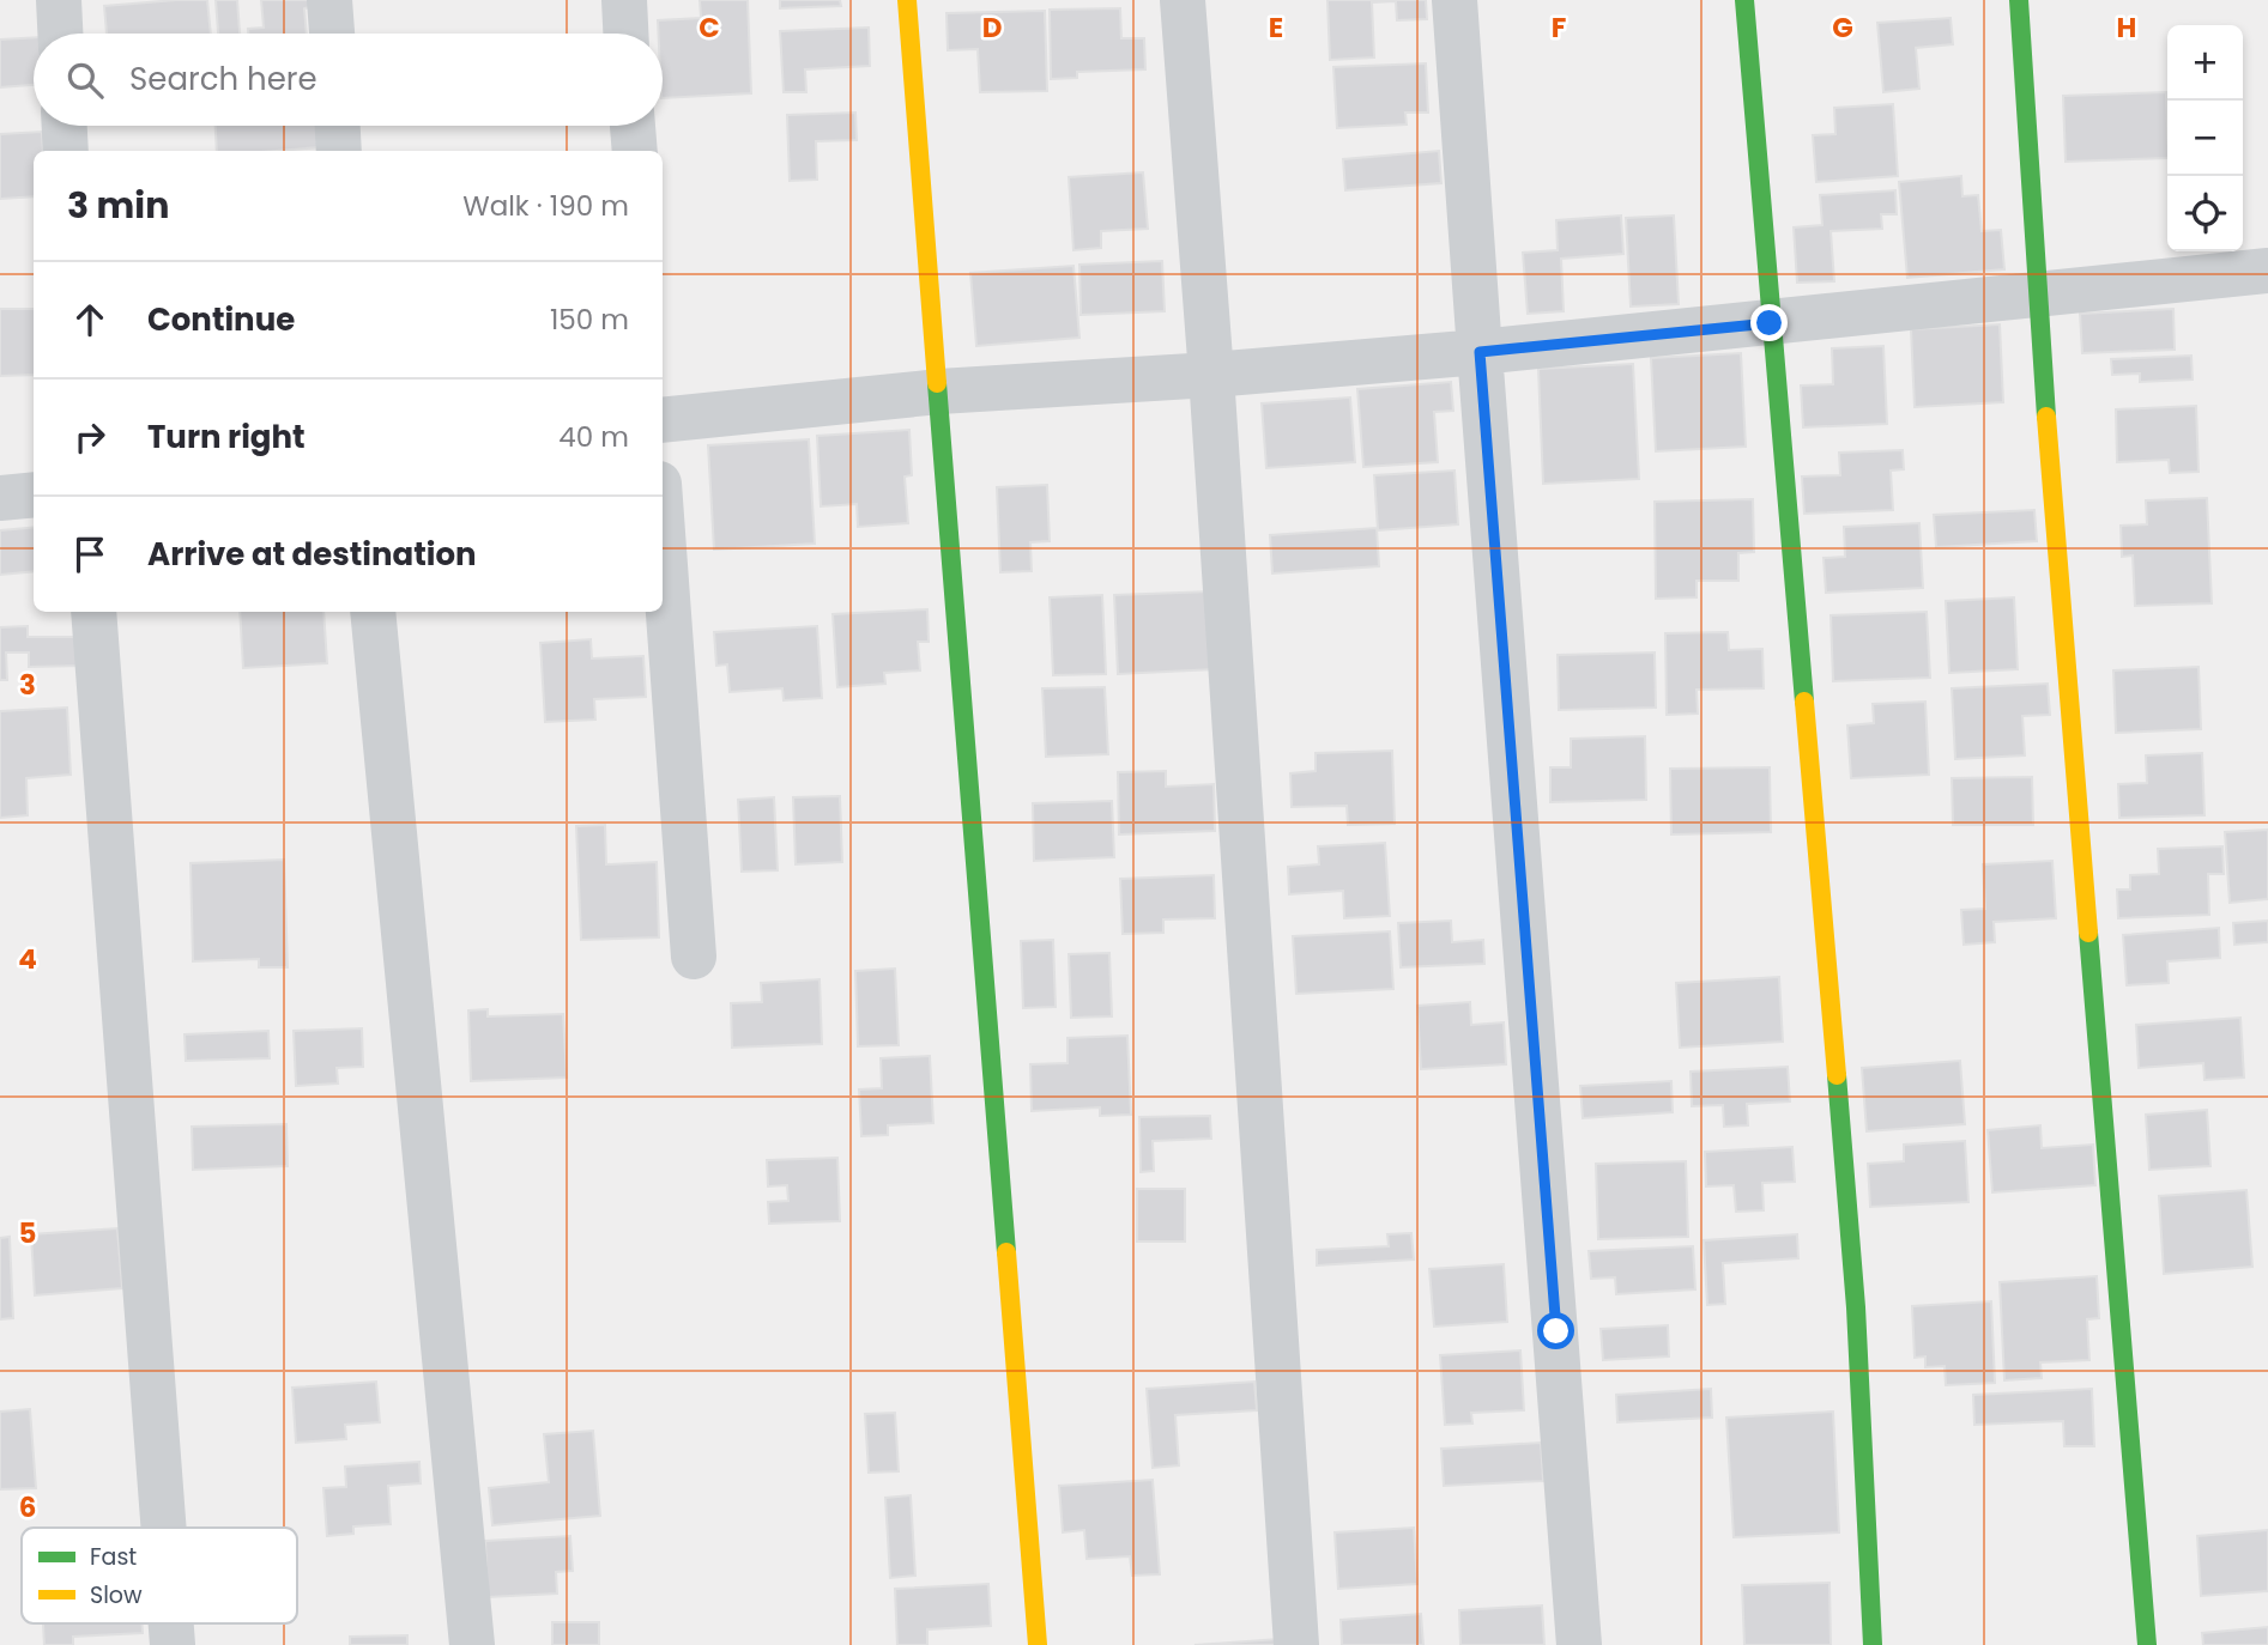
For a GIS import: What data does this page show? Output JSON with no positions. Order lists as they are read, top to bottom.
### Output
{
  "legend": ["Fast", "Slow"],
  "page": {
    "map_buttons": ["+", "−"],
    "search": "Search here",
    "heading": ["3 min", "Walk · 190 m"],
    "list": [
      ["Continue", "150 m"],
      ["Turn right", "40 m"],
      "Arrive at destination"
    ]
  },
  "grid": {
    "columns": [
      "C",
      "D",
      "E",
      "F",
      "G",
      "H"
    ],
    "rows": [
      "3",
      "4",
      "5",
      "6"
    ]
  }
}
